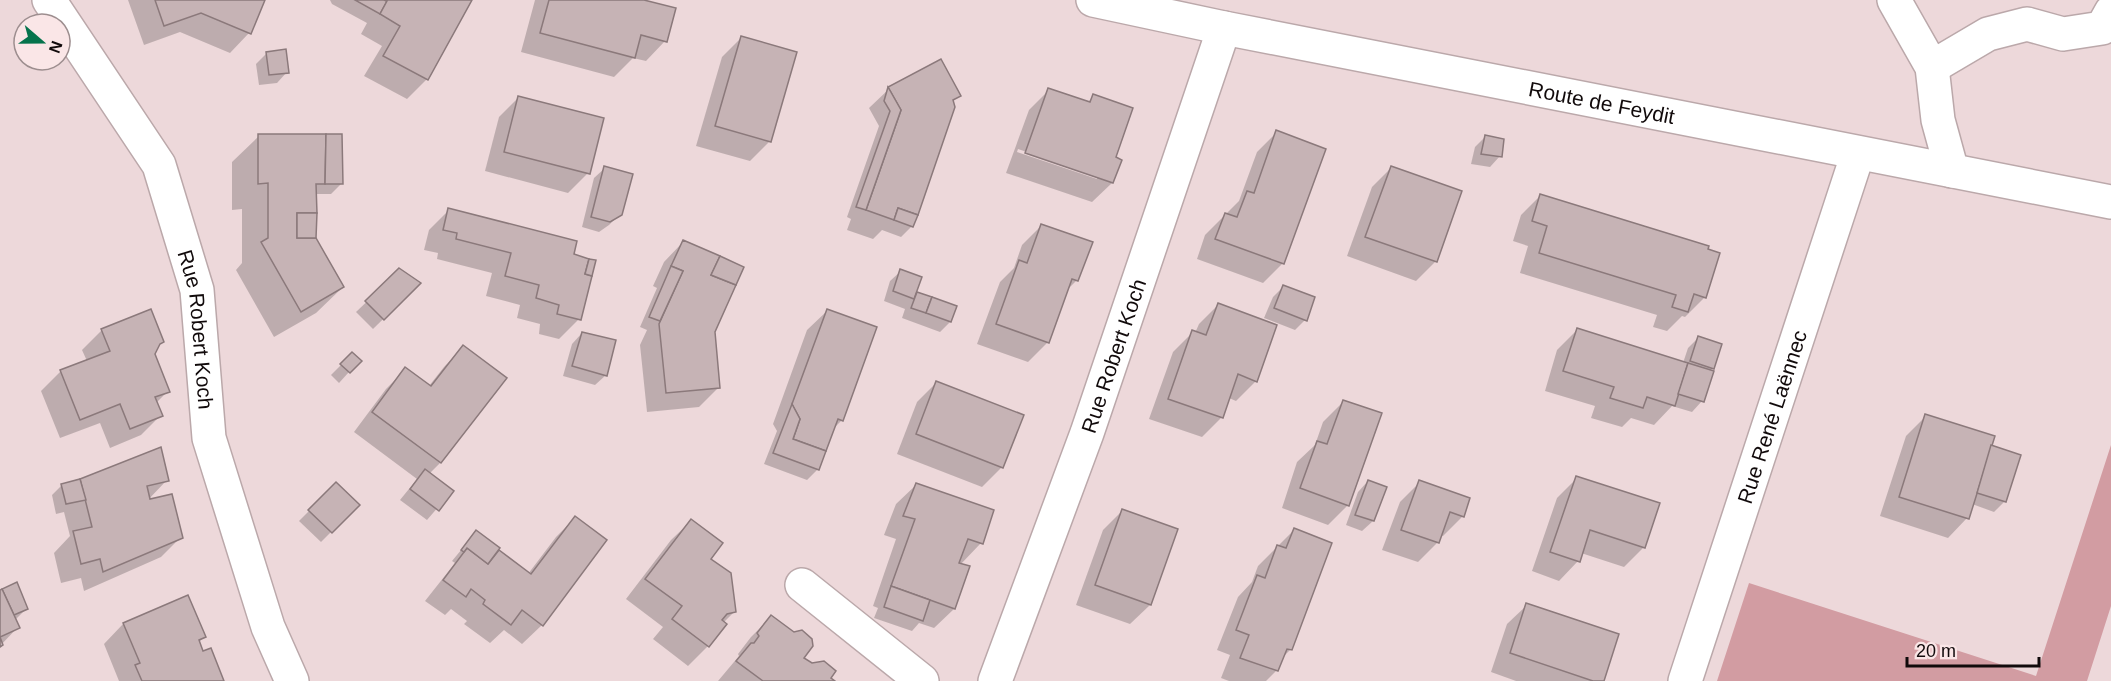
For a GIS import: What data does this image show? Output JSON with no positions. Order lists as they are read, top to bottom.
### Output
{
  "streets": {
    "street": ["Route de Feydit", "Rue Robert Koch", "Rue René Laënnec"]
  },
  "crossings": [
    ["Route de Feydit", "Rue Robert Koch"],
    ["Route de Feydit", "Rue René Laënnec"]
  ],
  "scale_bar": "20 m",
  "north": "right"
}
